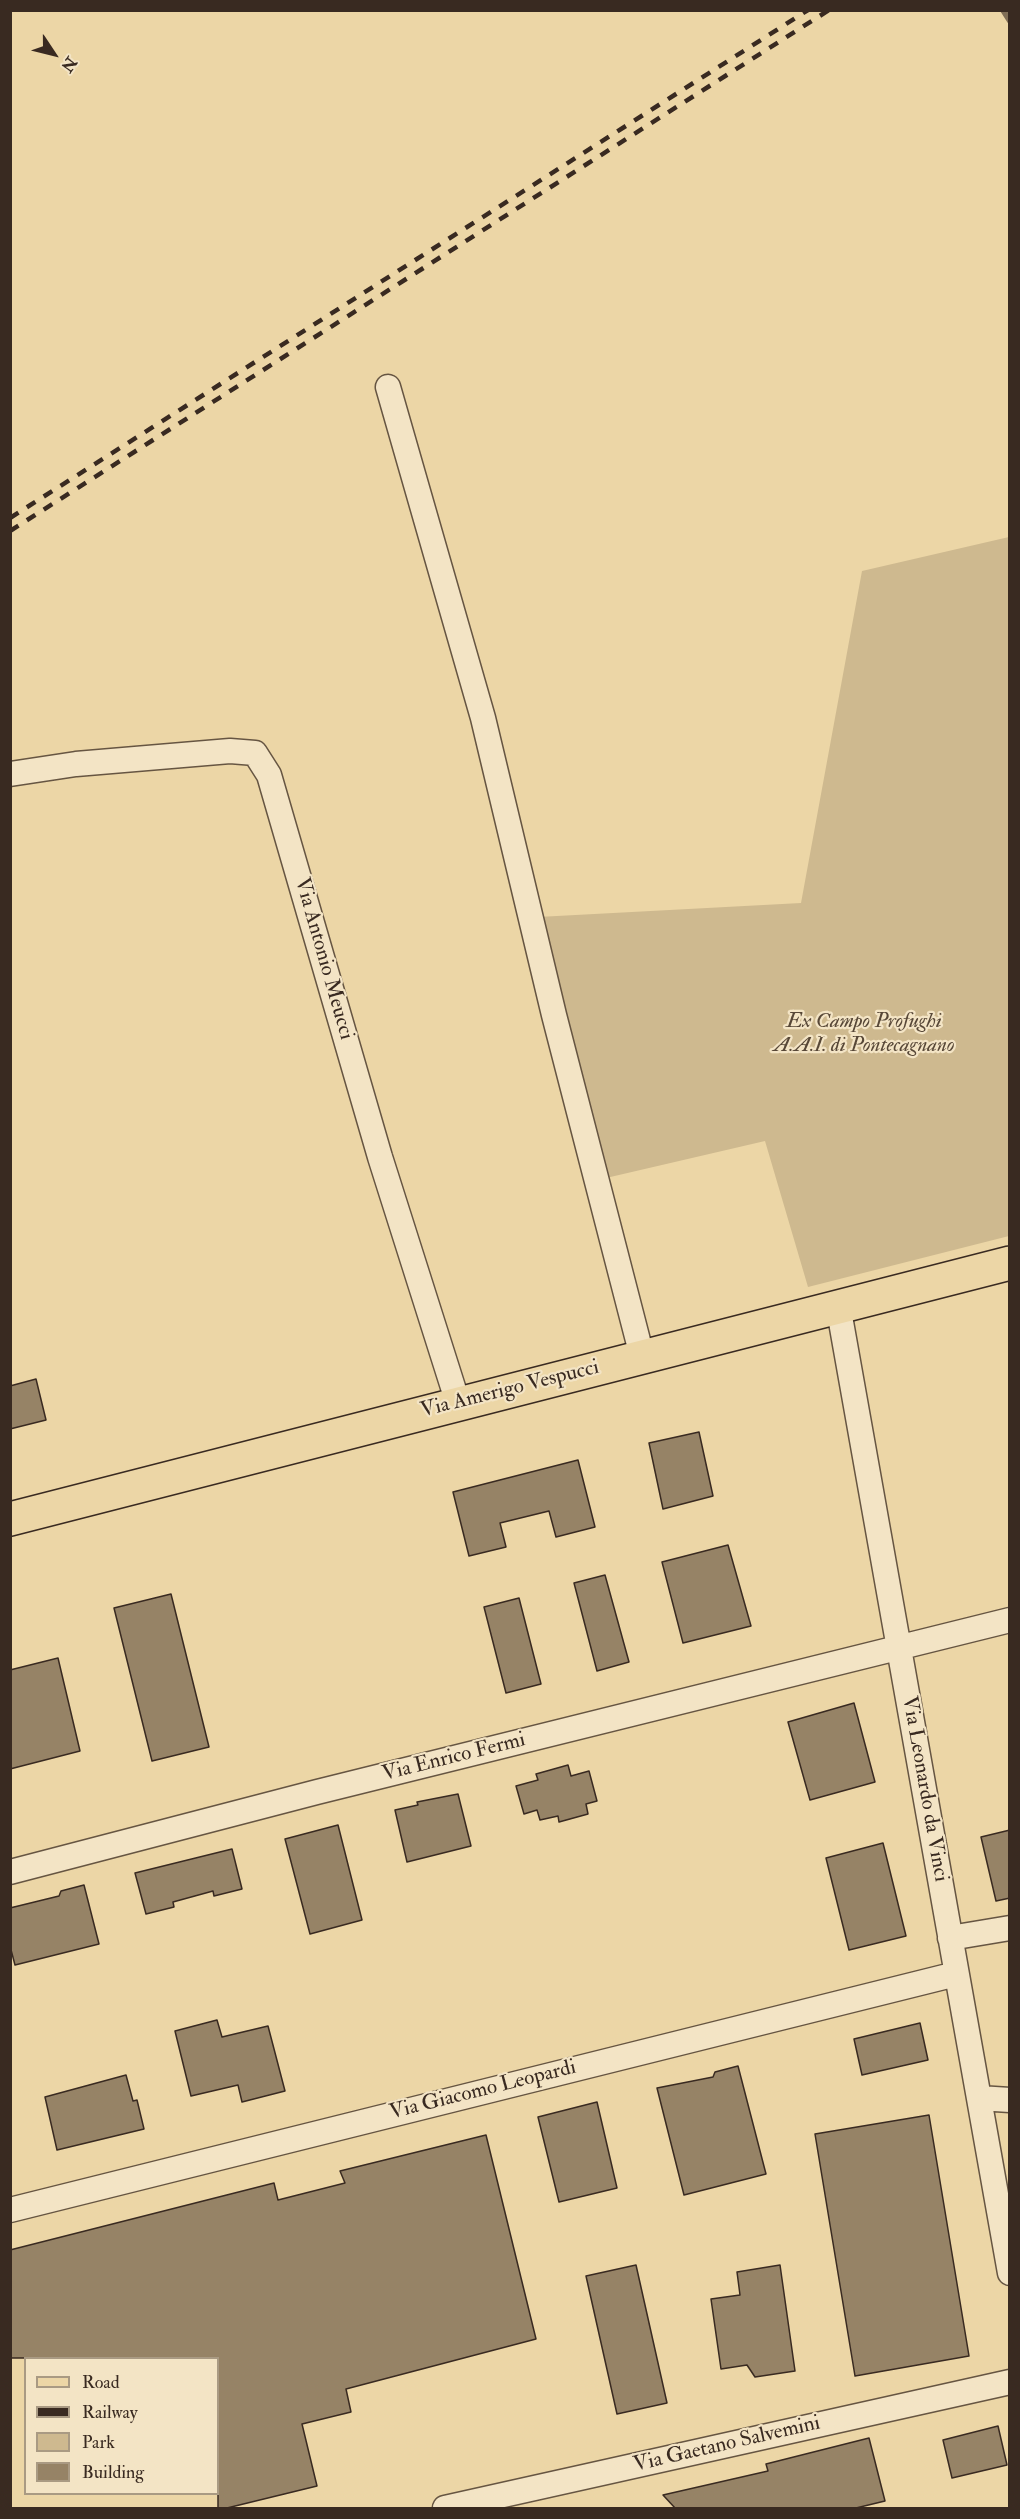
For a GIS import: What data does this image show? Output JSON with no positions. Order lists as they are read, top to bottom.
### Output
{
  "streets": {
    "main road": ["Via Amerigo Vespucci"],
    "street": [
      "Via Antonio Meucci",
      "Via Enrico Fermi",
      "Via Leonardo da Vinci",
      "Via Giacomo Leopardi",
      "Via Gaetano Salvemini"
    ]
  },
  "crossings": [
    ["Via Antonio Meucci", "Via Amerigo Vespucci"],
    ["Via Amerigo Vespucci", "Via Leonardo da Vinci"],
    ["Via Enrico Fermi", "Via Leonardo da Vinci"],
    ["Via Leonardo da Vinci", "Via Giacomo Leopardi"]
  ],
  "parks": ["Ex Campo Profughi A.A.I. di Pontecagnano"],
  "legend": [
    "Road",
    "Railway",
    "Park",
    "Building"
  ],
  "north": "bottom right"
}
